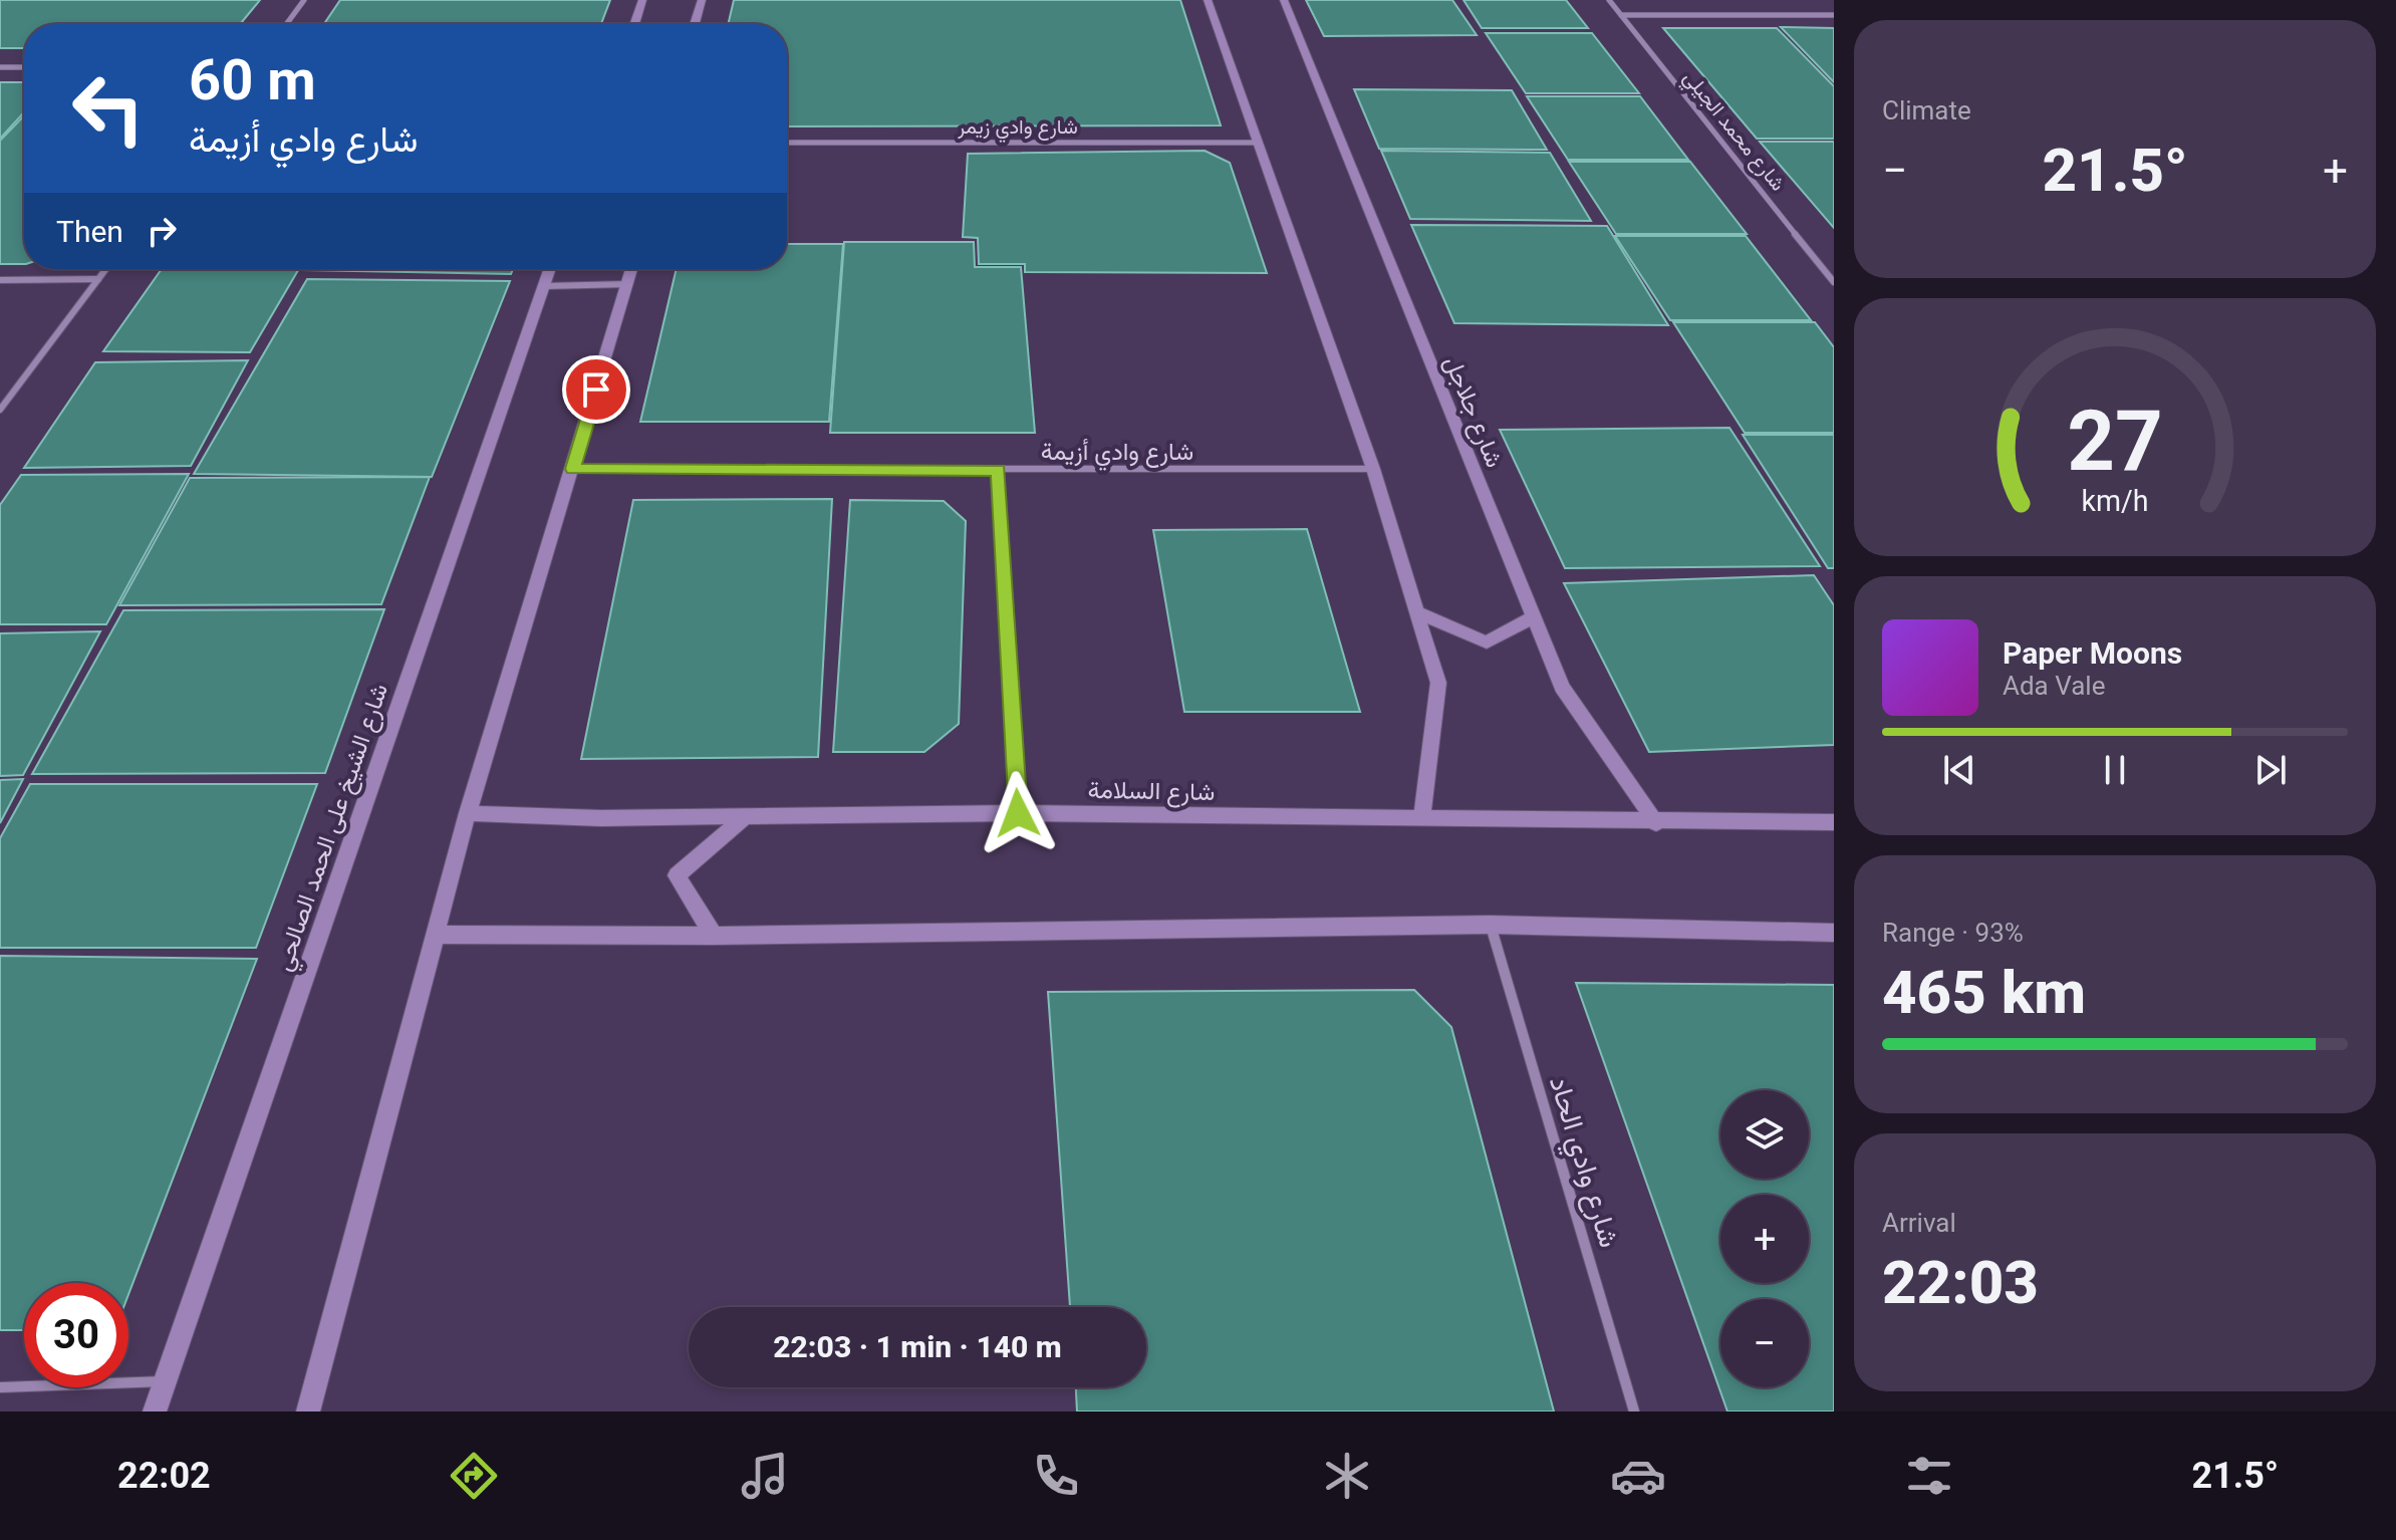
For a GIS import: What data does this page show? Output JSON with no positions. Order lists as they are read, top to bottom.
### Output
{
  "streets": {
    "street": [
      "شارع وادي زيمر",
      "شارع محمد الجيلي",
      "شارع جلاجل",
      "شارع وادي أزيمة",
      "شارع السلامة",
      "شارع الشيخ على الحمد الصالحي",
      "شارع وادي الحاد"
    ]
  },
  "crossings": [
    ["شارع جلاجل", "شارع السلامة"]
  ],
  "page": {
    "tile": [
      "Climate",
      ["Range · 93%", "465 km"],
      ["Arrival", "22:03"]
    ],
    "turn": ["60 m", "شارع وادي أزيمة"],
    "heat": ["−", "21.5°", "+"],
    "then": "Then",
    "song": ["Paper Moons", "Ada Vale"],
    "map_buttons": ["+", "−"],
    "limit": "30",
    "trip": "22:03 · 1 min · 140 m",
    "tabs": ["22:02", "21.5°"],
    "gauge": ["27", "km/h"]
  }
}
